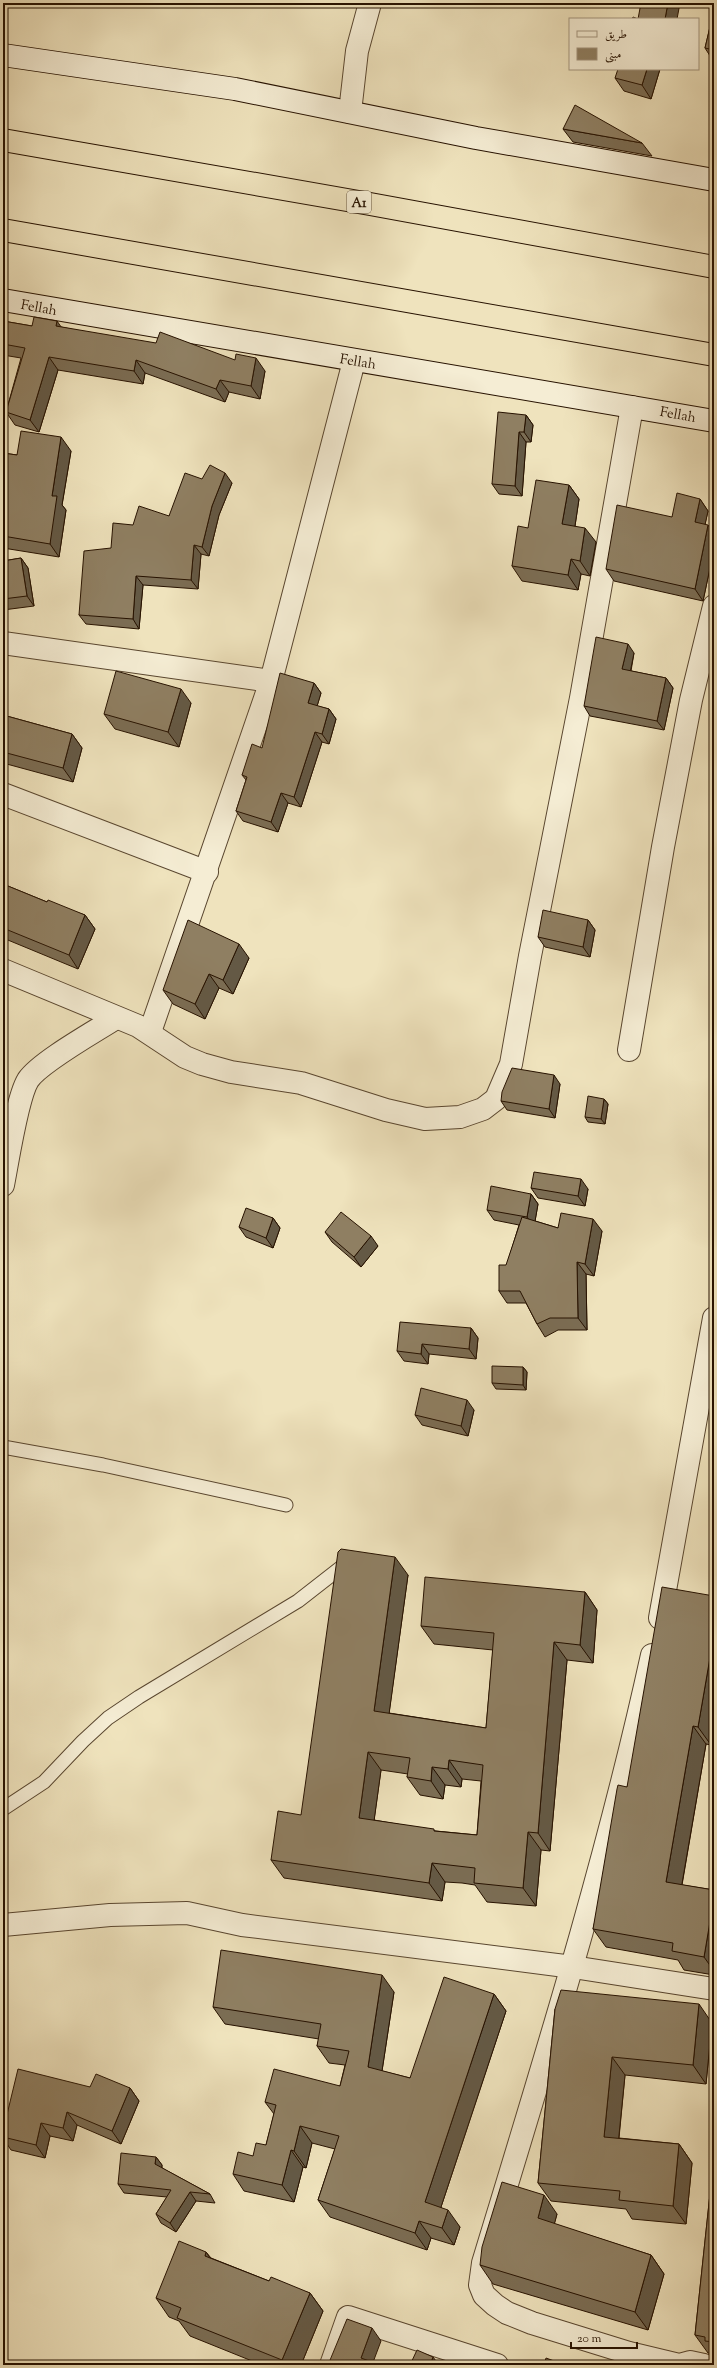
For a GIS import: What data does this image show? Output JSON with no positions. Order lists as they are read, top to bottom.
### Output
{
  "streets": {
    "highway": ["A1"],
    "street": ["Fellah"]
  },
  "legend": ["طريق", "مبنى"],
  "scale_bar": "20 m"
}
